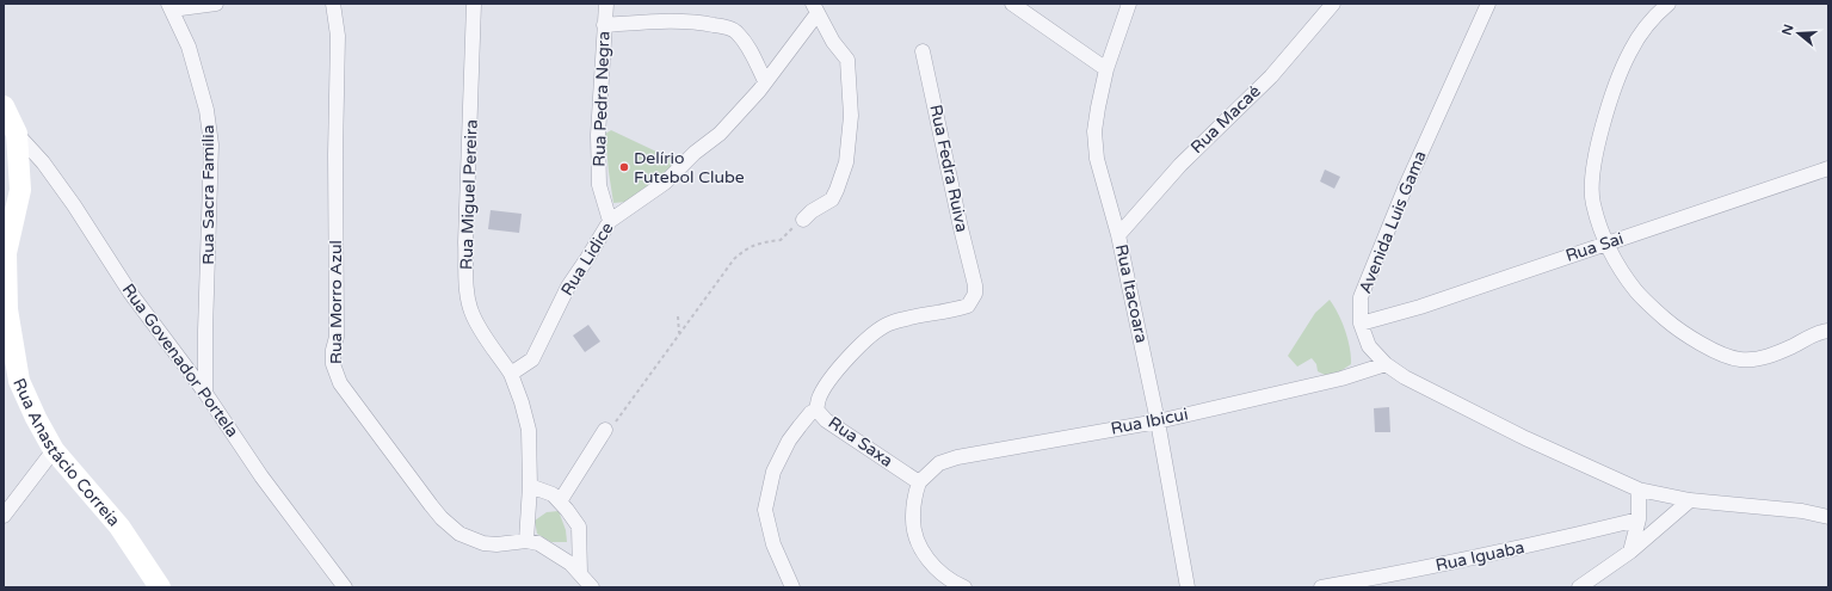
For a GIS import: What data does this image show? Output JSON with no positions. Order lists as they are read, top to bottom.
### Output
{
  "streets": {
    "main road": ["Rua Anastácio Correia"],
    "street": [
      "Rua Pedra Negra",
      "Rua Macaé",
      "Rua Fedra Ruiva",
      "Rua Sacra Familia",
      "Rua Miguel Pereira",
      "Avenida Luis Gama",
      "Rua Sai",
      "Rua Lidice",
      "Rua Itacoara",
      "Rua Morro Azul",
      "Rua Govenador Portela",
      "Rua Ibicui",
      "Rua Saxa",
      "Rua Iguaba"
    ]
  },
  "crossings": [
    ["Rua Pedra Negra", "Rua Lidice"],
    ["Rua Macaé", "Rua Itacoara"],
    ["Rua Fedra Ruiva", "Rua Saxa"],
    ["Rua Sacra Familia", "Rua Govenador Portela"],
    ["Rua Miguel Pereira", "Rua Lidice"],
    ["Avenida Luis Gama", "Rua Sai"],
    ["Avenida Luis Gama", "Rua Ibicui"],
    ["Rua Itacoara", "Rua Ibicui"],
    ["Rua Govenador Portela", "Rua Anastácio Correia"],
    ["Rua Ibicui", "Rua Saxa"]
  ],
  "places": ["Delírio Futebol Clube"],
  "north": "left"
}
